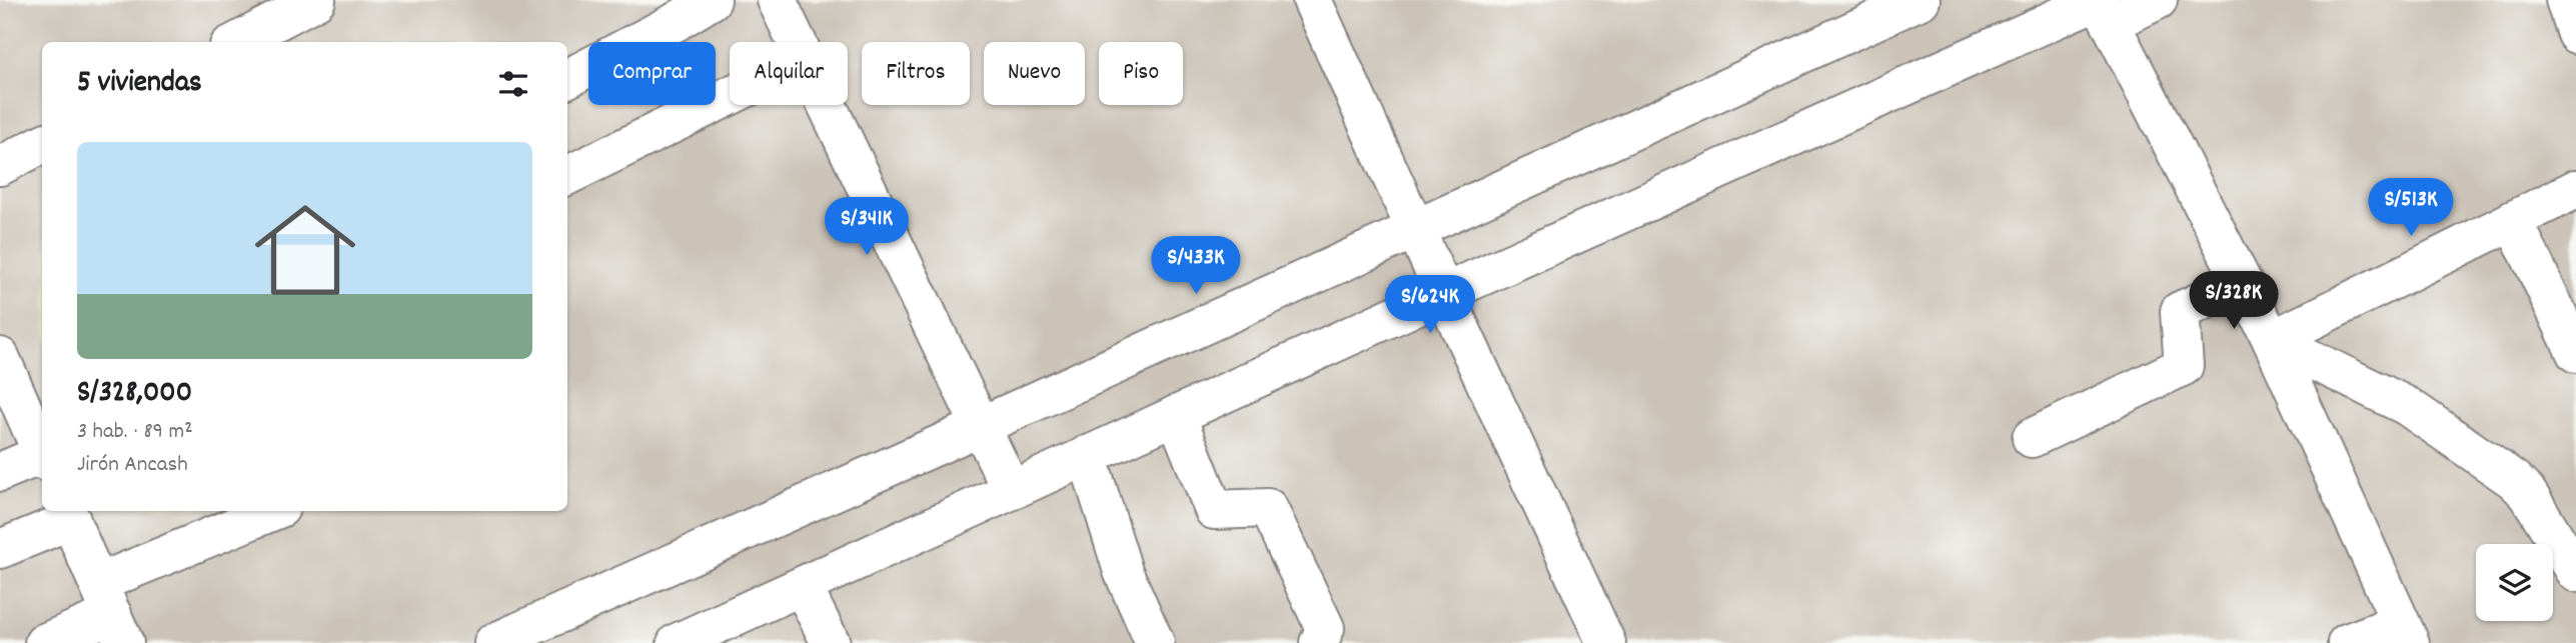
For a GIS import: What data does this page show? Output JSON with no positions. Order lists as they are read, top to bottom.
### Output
{
  "page": {
    "chip": [
      "Comprar",
      "Alquilar",
      "Filtros",
      "Nuevo",
      "Piso"
    ],
    "heading": "5 viviendas",
    "list": [
      {
        "name": "S/328,000",
        "note": "3 hab. · 89 m² · Jirón Ancash"
      }
    ],
    "price": [
      "S/513K",
      "S/341K",
      "S/433K",
      "S/328K",
      "S/624K"
    ]
  }
}
